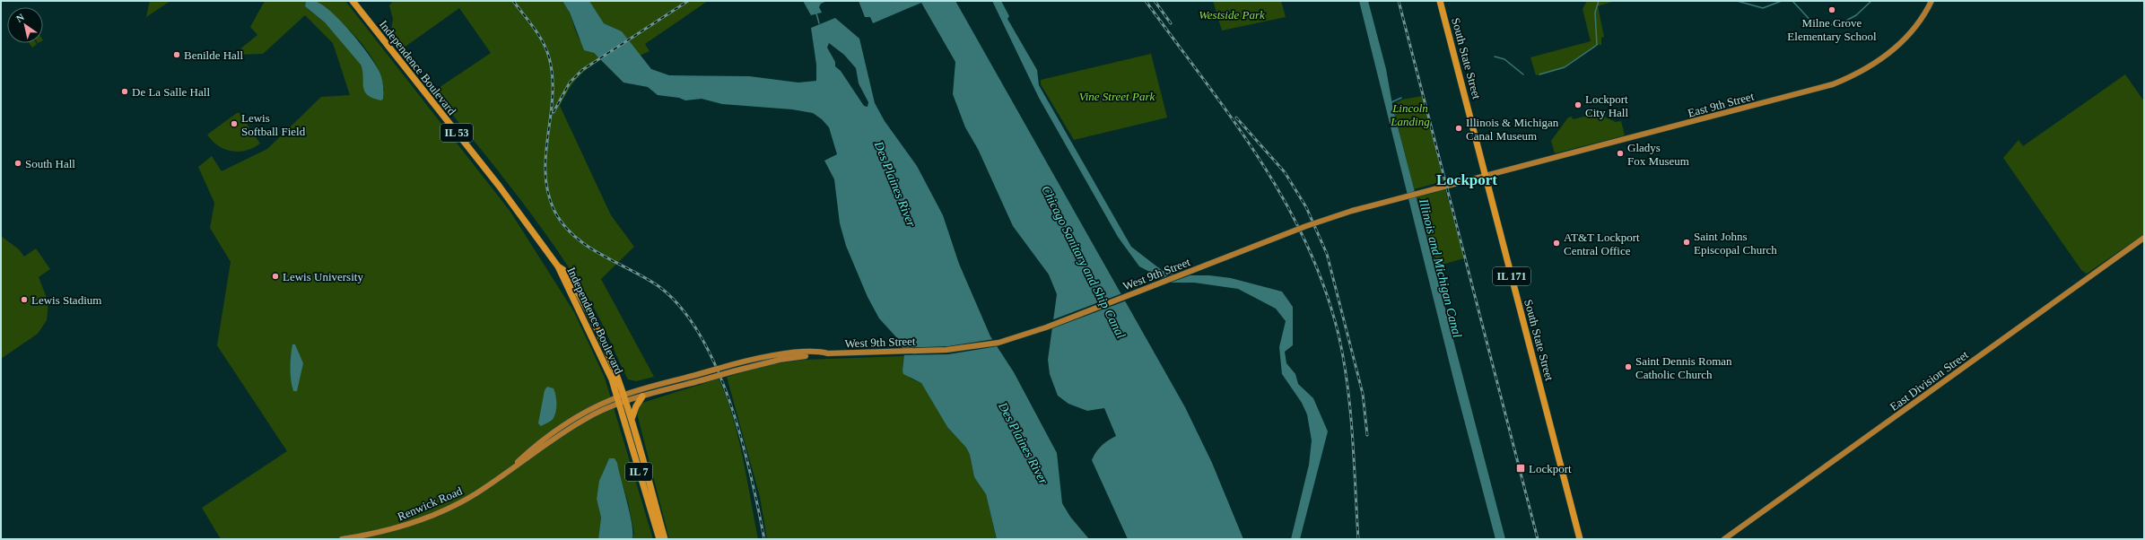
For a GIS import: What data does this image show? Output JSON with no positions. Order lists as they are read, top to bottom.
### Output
{
  "streets": {
    "main road": [
      "South State Street",
      "Independence Boulevard",
      "East 9th Street",
      "IL 53",
      "West 9th Street",
      "IL 171",
      "East Division Street",
      "IL 7",
      "Renwick Road"
    ]
  },
  "crossings": [
    ["South State Street", "East 9th Street"],
    ["South State Street", "West 9th Street"],
    ["Independence Boulevard", "West 9th Street"],
    ["Independence Boulevard", "IL 7"],
    ["Independence Boulevard", "Renwick Road"],
    ["East 9th Street", "West 9th Street"],
    ["West 9th Street", "IL 7"],
    ["West 9th Street", "Renwick Road"],
    ["IL 7", "Renwick Road"]
  ],
  "districts": ["Lockport"],
  "water": ["Des Plaines River", "Chicago Sanitary and Ship Canal", "Illinois and Michigan Canal"],
  "parks": ["Westside Park", "Vine Street Park", "Lincoln Landing"],
  "places": {
    "other": [
      "Milne Grove Elementary School",
      "Benilde Hall",
      "De La Salle Hall",
      "Lockport City Hall",
      "Lewis Softball Field",
      "Illinois & Michigan Canal Museum",
      "Gladys Fox Museum",
      "South Hall",
      "Saint Johns Episcopal Church",
      "AT&T Lockport Central Office",
      "Lewis University",
      "Lewis Stadium",
      "Saint Dennis Roman Catholic Church"
    ],
    "transit": ["Lockport"]
  },
  "north": "top left"
}
